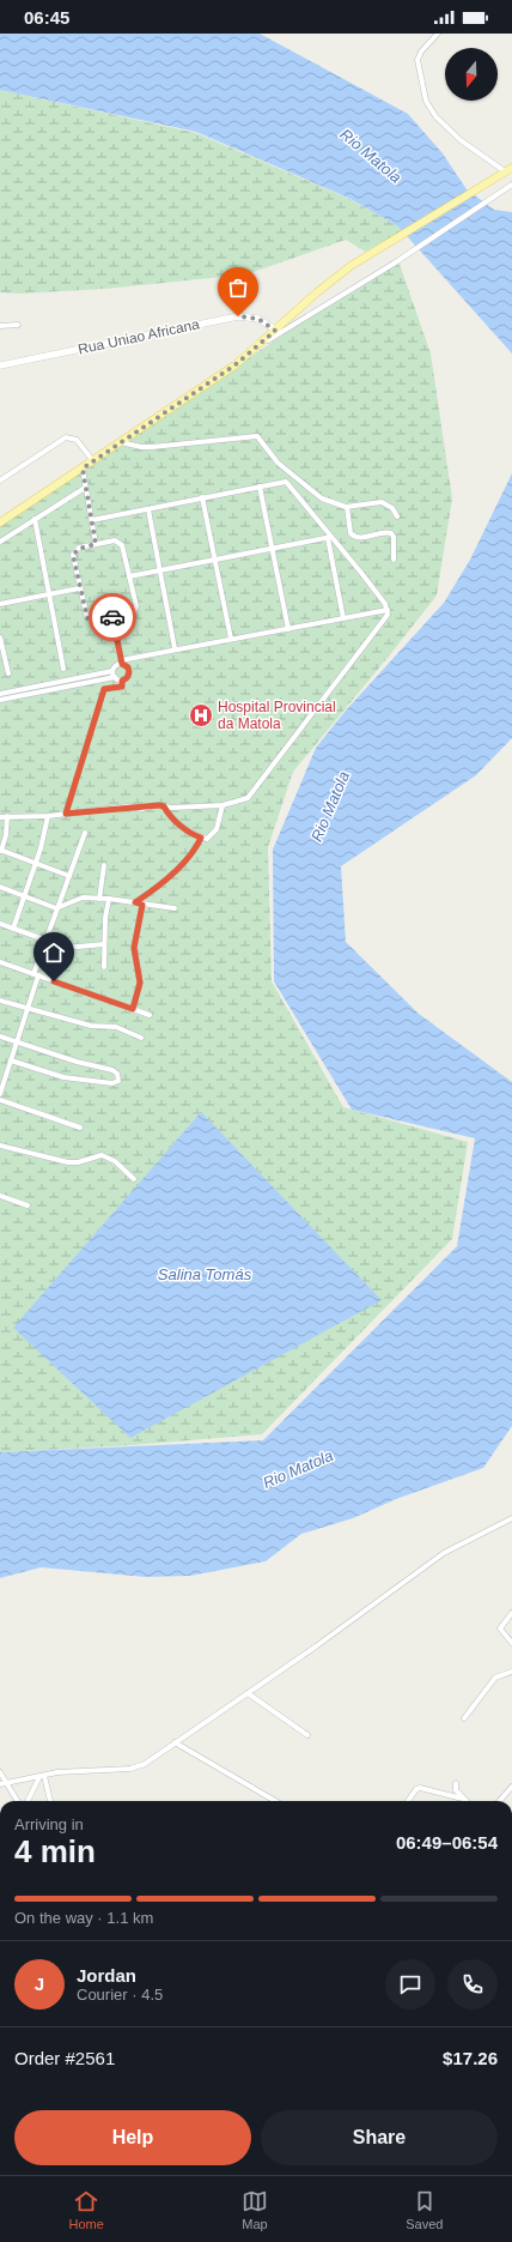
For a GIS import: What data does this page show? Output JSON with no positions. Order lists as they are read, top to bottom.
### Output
{
  "streets": {
    "main road": ["Rua Uniao Africana"]
  },
  "water": ["Rio Matola", "Salina Tomás"],
  "places": {
    "hospital": ["Hospital Provincial da Matola"]
  },
  "north": "bottom",
  "page": {
    "status": "06:45",
    "heading": ["4 min", "Arriving in", "06:49–06:54"],
    "panel": [
      "Jordan",
      "Courier · 4.5",
      "Order #2561",
      "$17.26"
    ],
    "bar": "On the way · 1.1 km",
    "round": "J",
    "buttons": ["Help", "Share"],
    "tabs": ["Home", "Map", "Saved"]
  }
}
